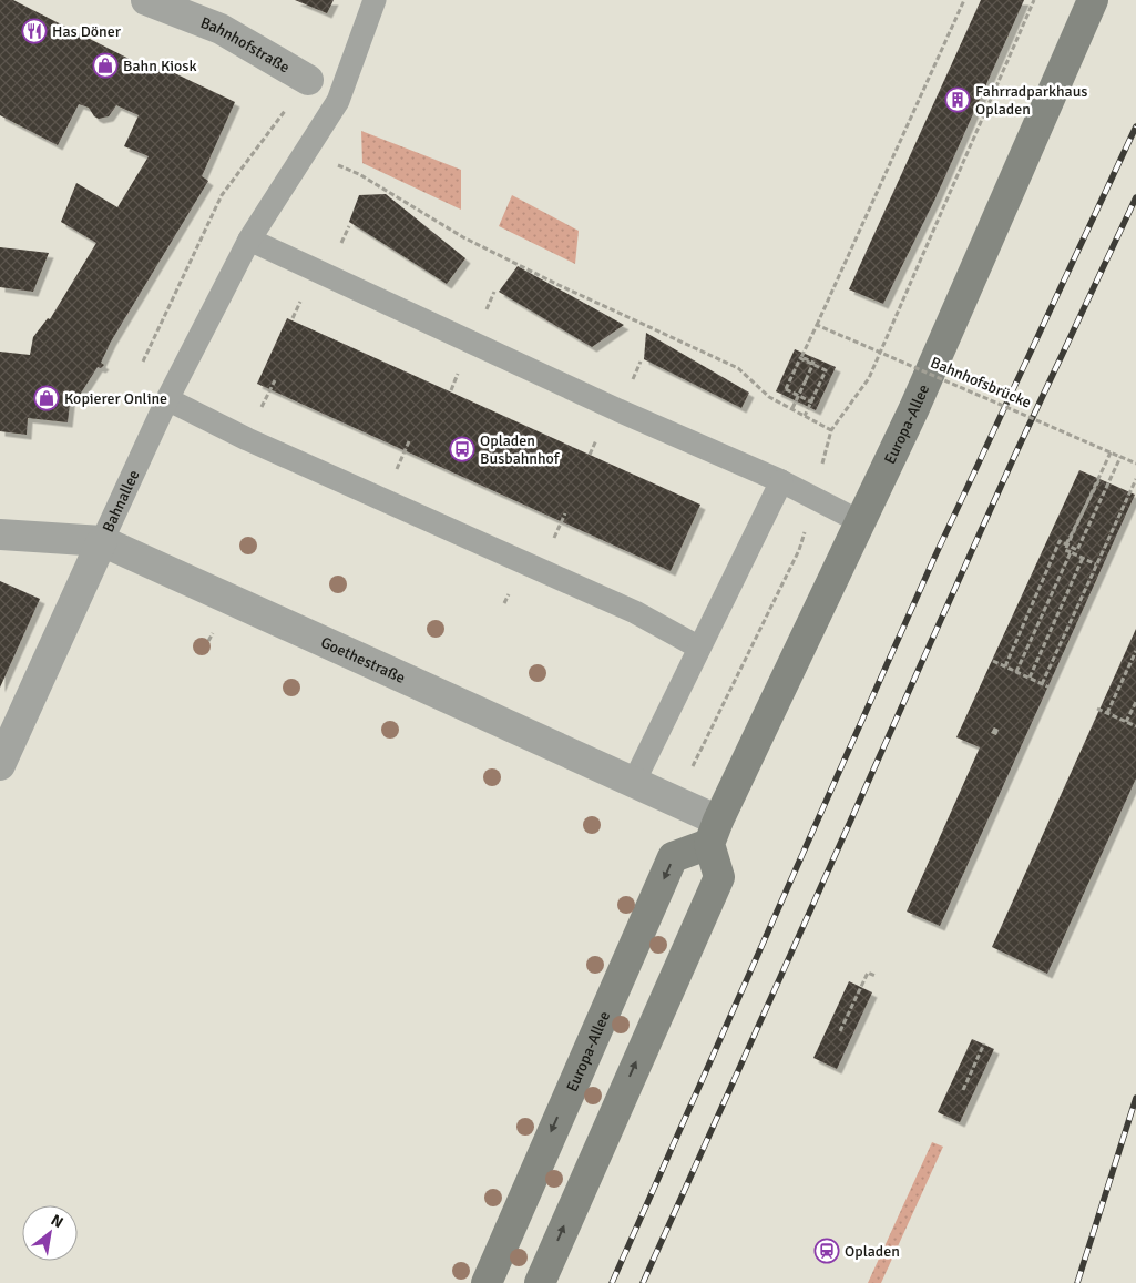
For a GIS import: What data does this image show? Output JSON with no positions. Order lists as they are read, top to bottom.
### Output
{
  "streets": {
    "main road": ["Europa-Allee"],
    "street": ["Bahnhofstraße", "Bahnallee", "Goethestraße"],
    "path": ["Bahnhofsbrücke"]
  },
  "crossings": [
    ["Europa-Allee", "Goethestraße"],
    ["Bahnallee", "Goethestraße"]
  ],
  "places": {
    "restaurant": ["Has Döner"],
    "shop": ["Bahn Kiosk", "Kopierer Online"],
    "building": ["Fahrradparkhaus Opladen"],
    "bus stop": ["Opladen Busbahnhof"],
    "station": ["Opladen"]
  },
  "north": "top right"
}
